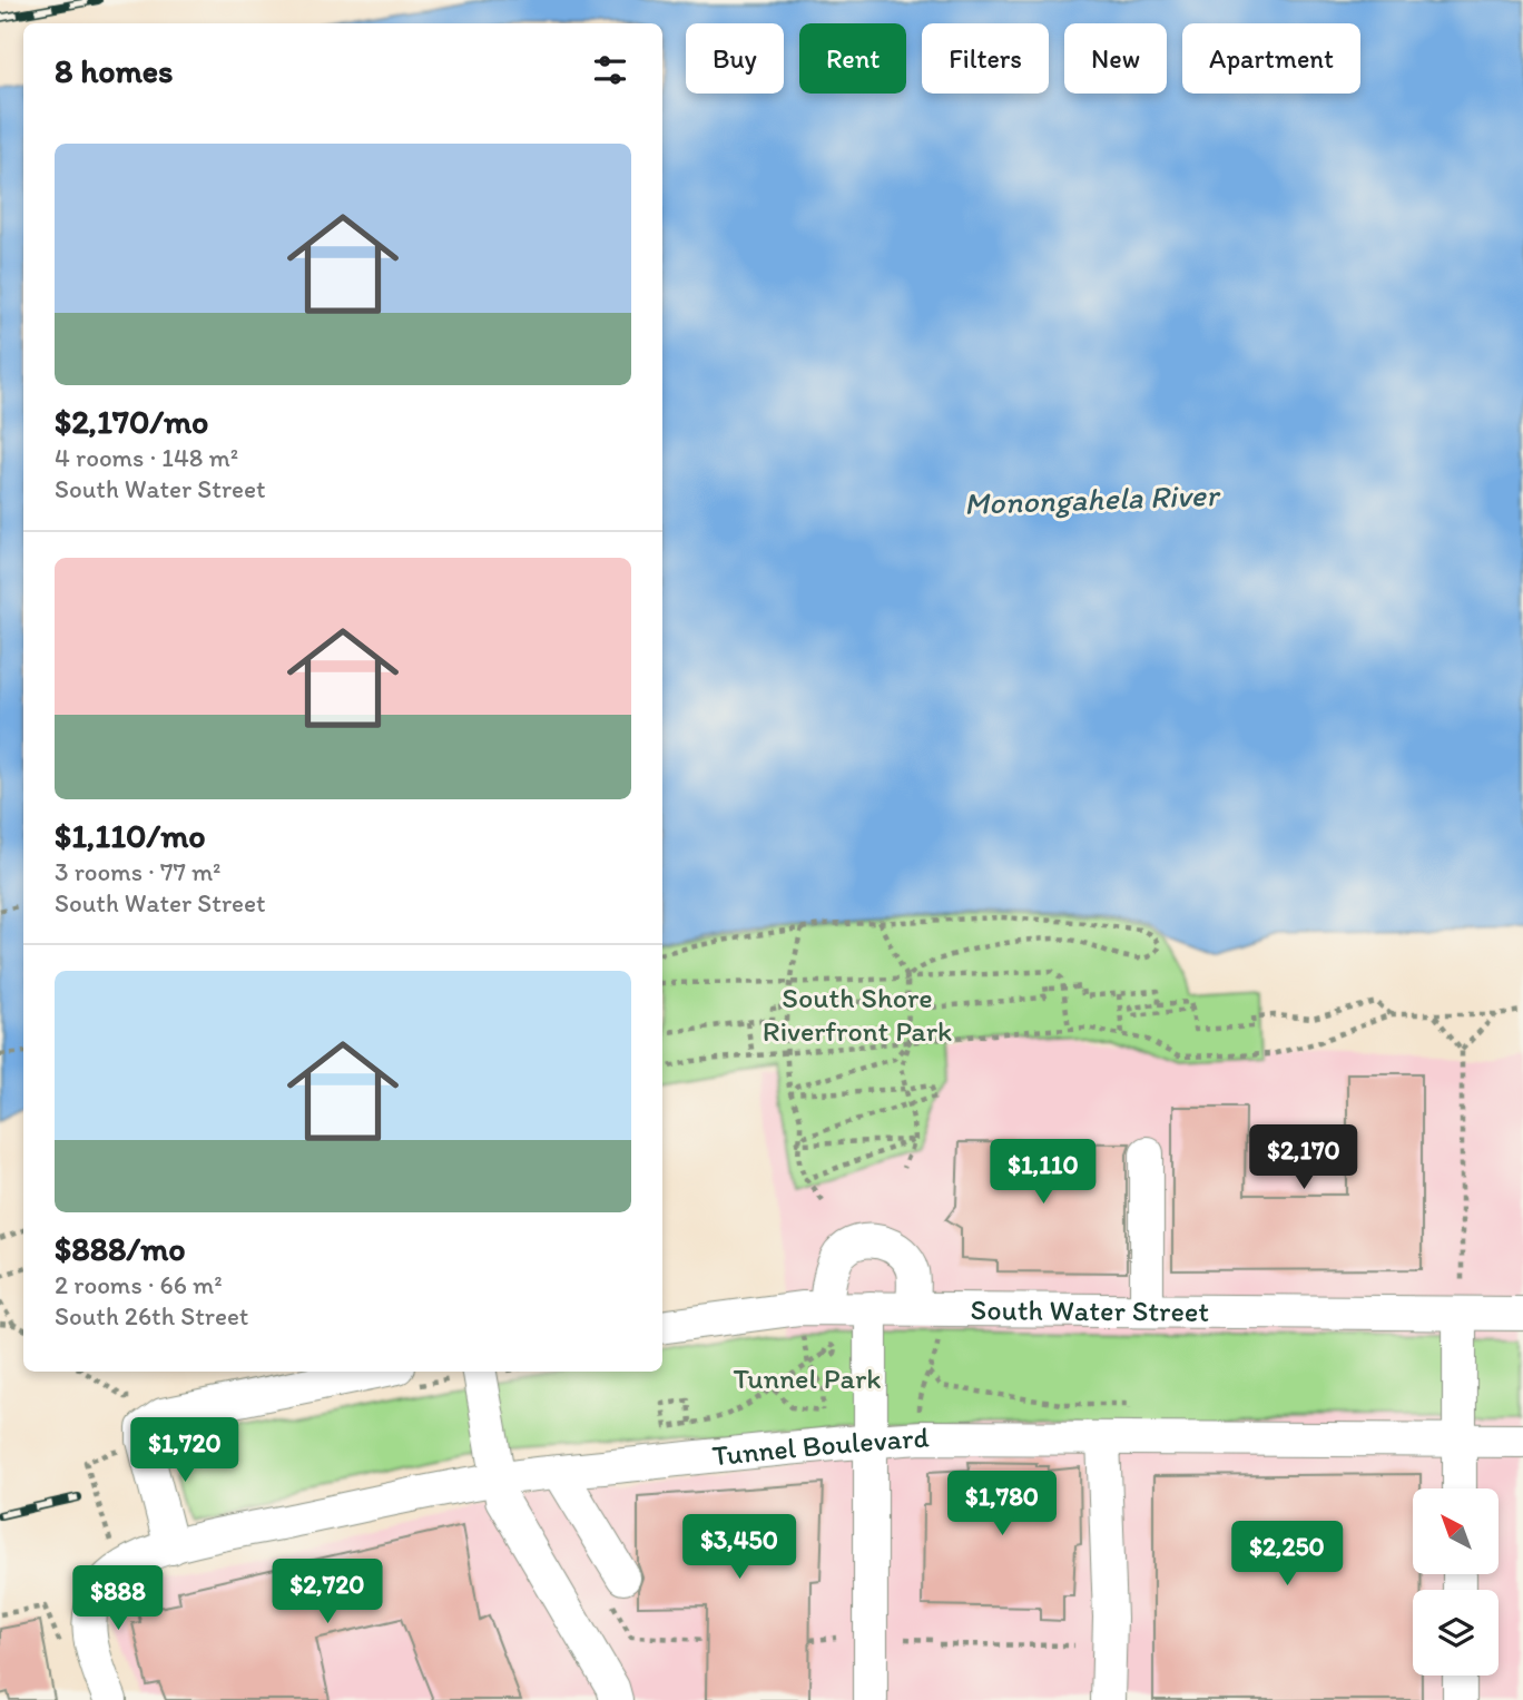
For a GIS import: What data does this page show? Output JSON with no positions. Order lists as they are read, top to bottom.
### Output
{
  "streets": {
    "street": ["South Water Street", "Tunnel Boulevard"]
  },
  "water": ["Monongahela River"],
  "parks": ["South Shore Riverfront Park", "Tunnel Park"],
  "north": "top left",
  "page": {
    "chip": [
      "Buy",
      "Rent",
      "Filters",
      "New",
      "Apartment"
    ],
    "heading": "8 homes",
    "list": [
      {
        "name": "$2,170/mo",
        "note": "4 rooms · 148 m² · South Water Street"
      },
      {
        "name": "$1,110/mo",
        "note": "3 rooms · 77 m² · South Water Street"
      },
      {
        "name": "$888/mo",
        "note": "2 rooms · 66 m² · South 26th Street"
      }
    ],
    "price": [
      "$2,170",
      "$1,110",
      "$1,720",
      "$1,780",
      "$3,450",
      "$2,250",
      "$2,720",
      "$888"
    ]
  }
}
